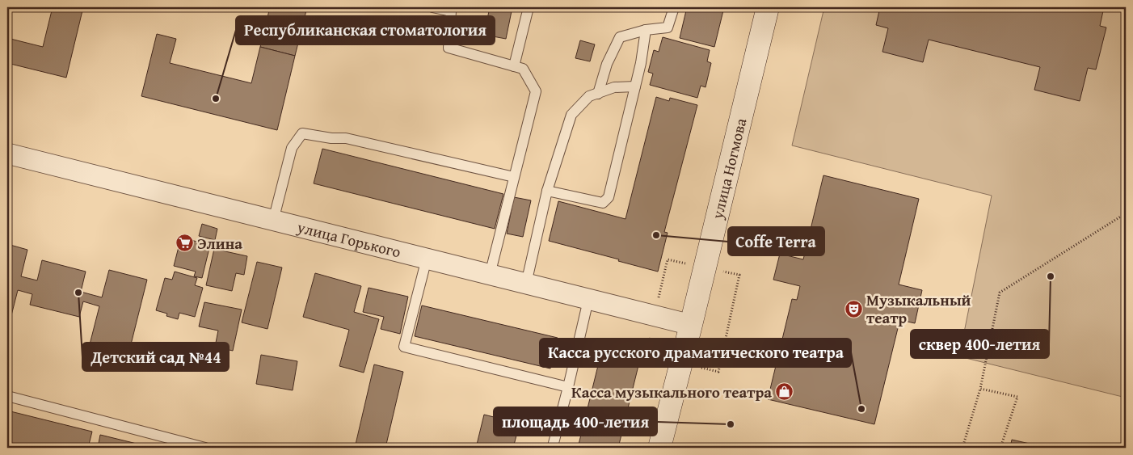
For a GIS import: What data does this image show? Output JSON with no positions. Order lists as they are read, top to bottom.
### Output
{
  "streets": {
    "street": ["улица Ногмова", "улица Горького"]
  },
  "crossings": [
    ["улица Ногмова", "улица Горького"]
  ],
  "places": {
    "other": [
      "Республиканская стоматология",
      "Coffe Terra",
      "сквер 400-летия",
      "Детский сад №44",
      "Касса русского драматического театра",
      "площадь 400-летия"
    ],
    "supermarket": ["Элина"],
    "theatre": ["Музыкальный театр"],
    "shop": ["Касса музыкального театра"]
  }
}
